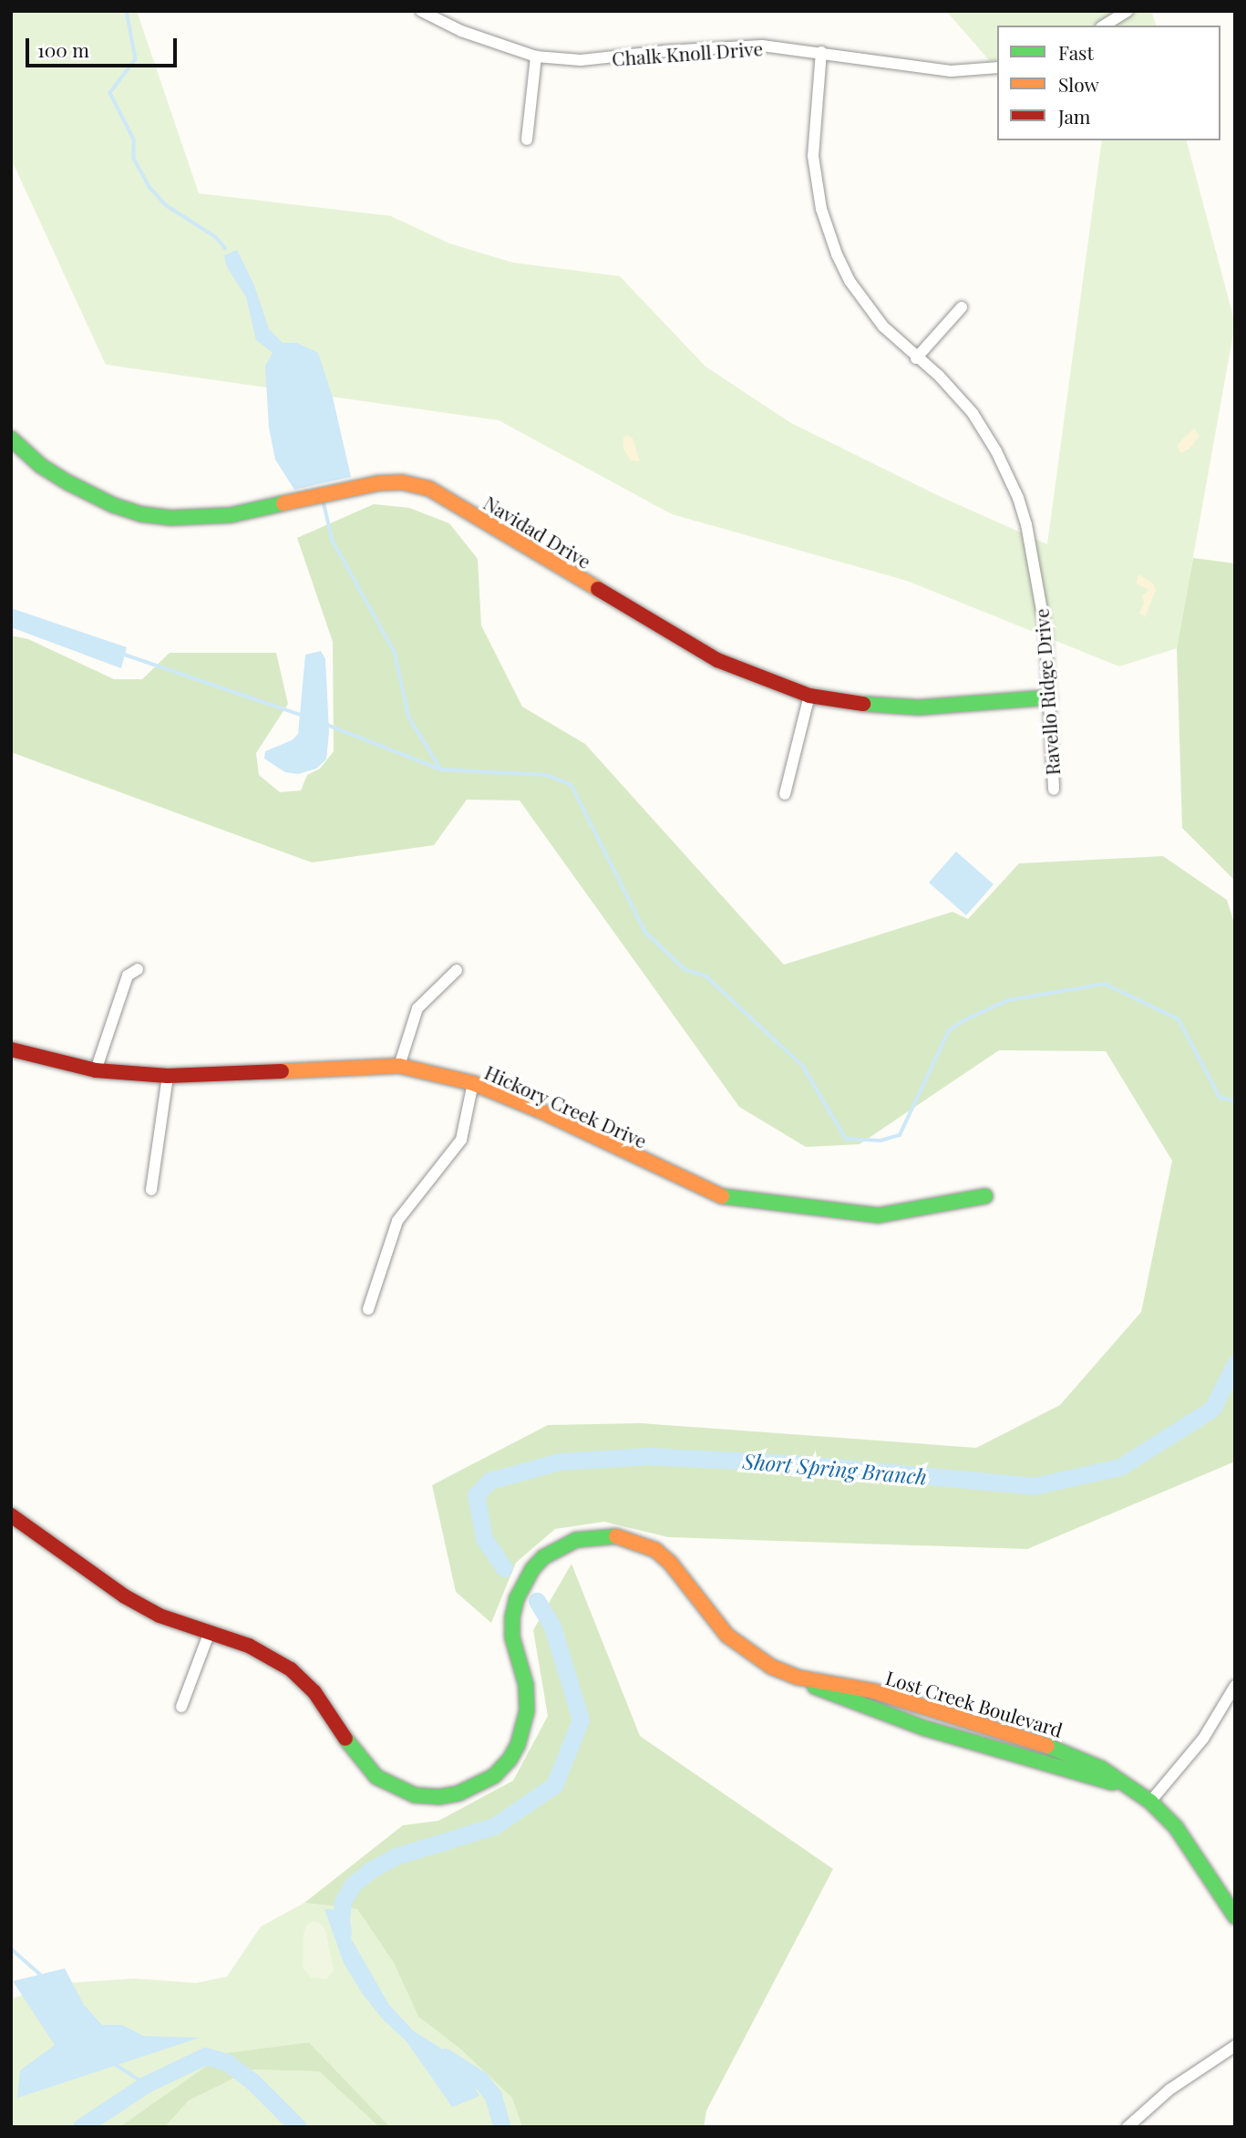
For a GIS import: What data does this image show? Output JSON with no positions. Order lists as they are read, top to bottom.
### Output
{
  "streets": {
    "street": [
      "Chalk Knoll Drive",
      "Navidad Drive",
      "Ravello Ridge Drive",
      "Hickory Creek Drive",
      "Lost Creek Boulevard"
    ]
  },
  "crossings": [
    ["Chalk Knoll Drive", "Ravello Ridge Drive"],
    ["Navidad Drive", "Ravello Ridge Drive"]
  ],
  "water": ["Short Spring Branch"],
  "legend": ["Fast", "Slow", "Jam"],
  "scale_bar": "100 m"
}
